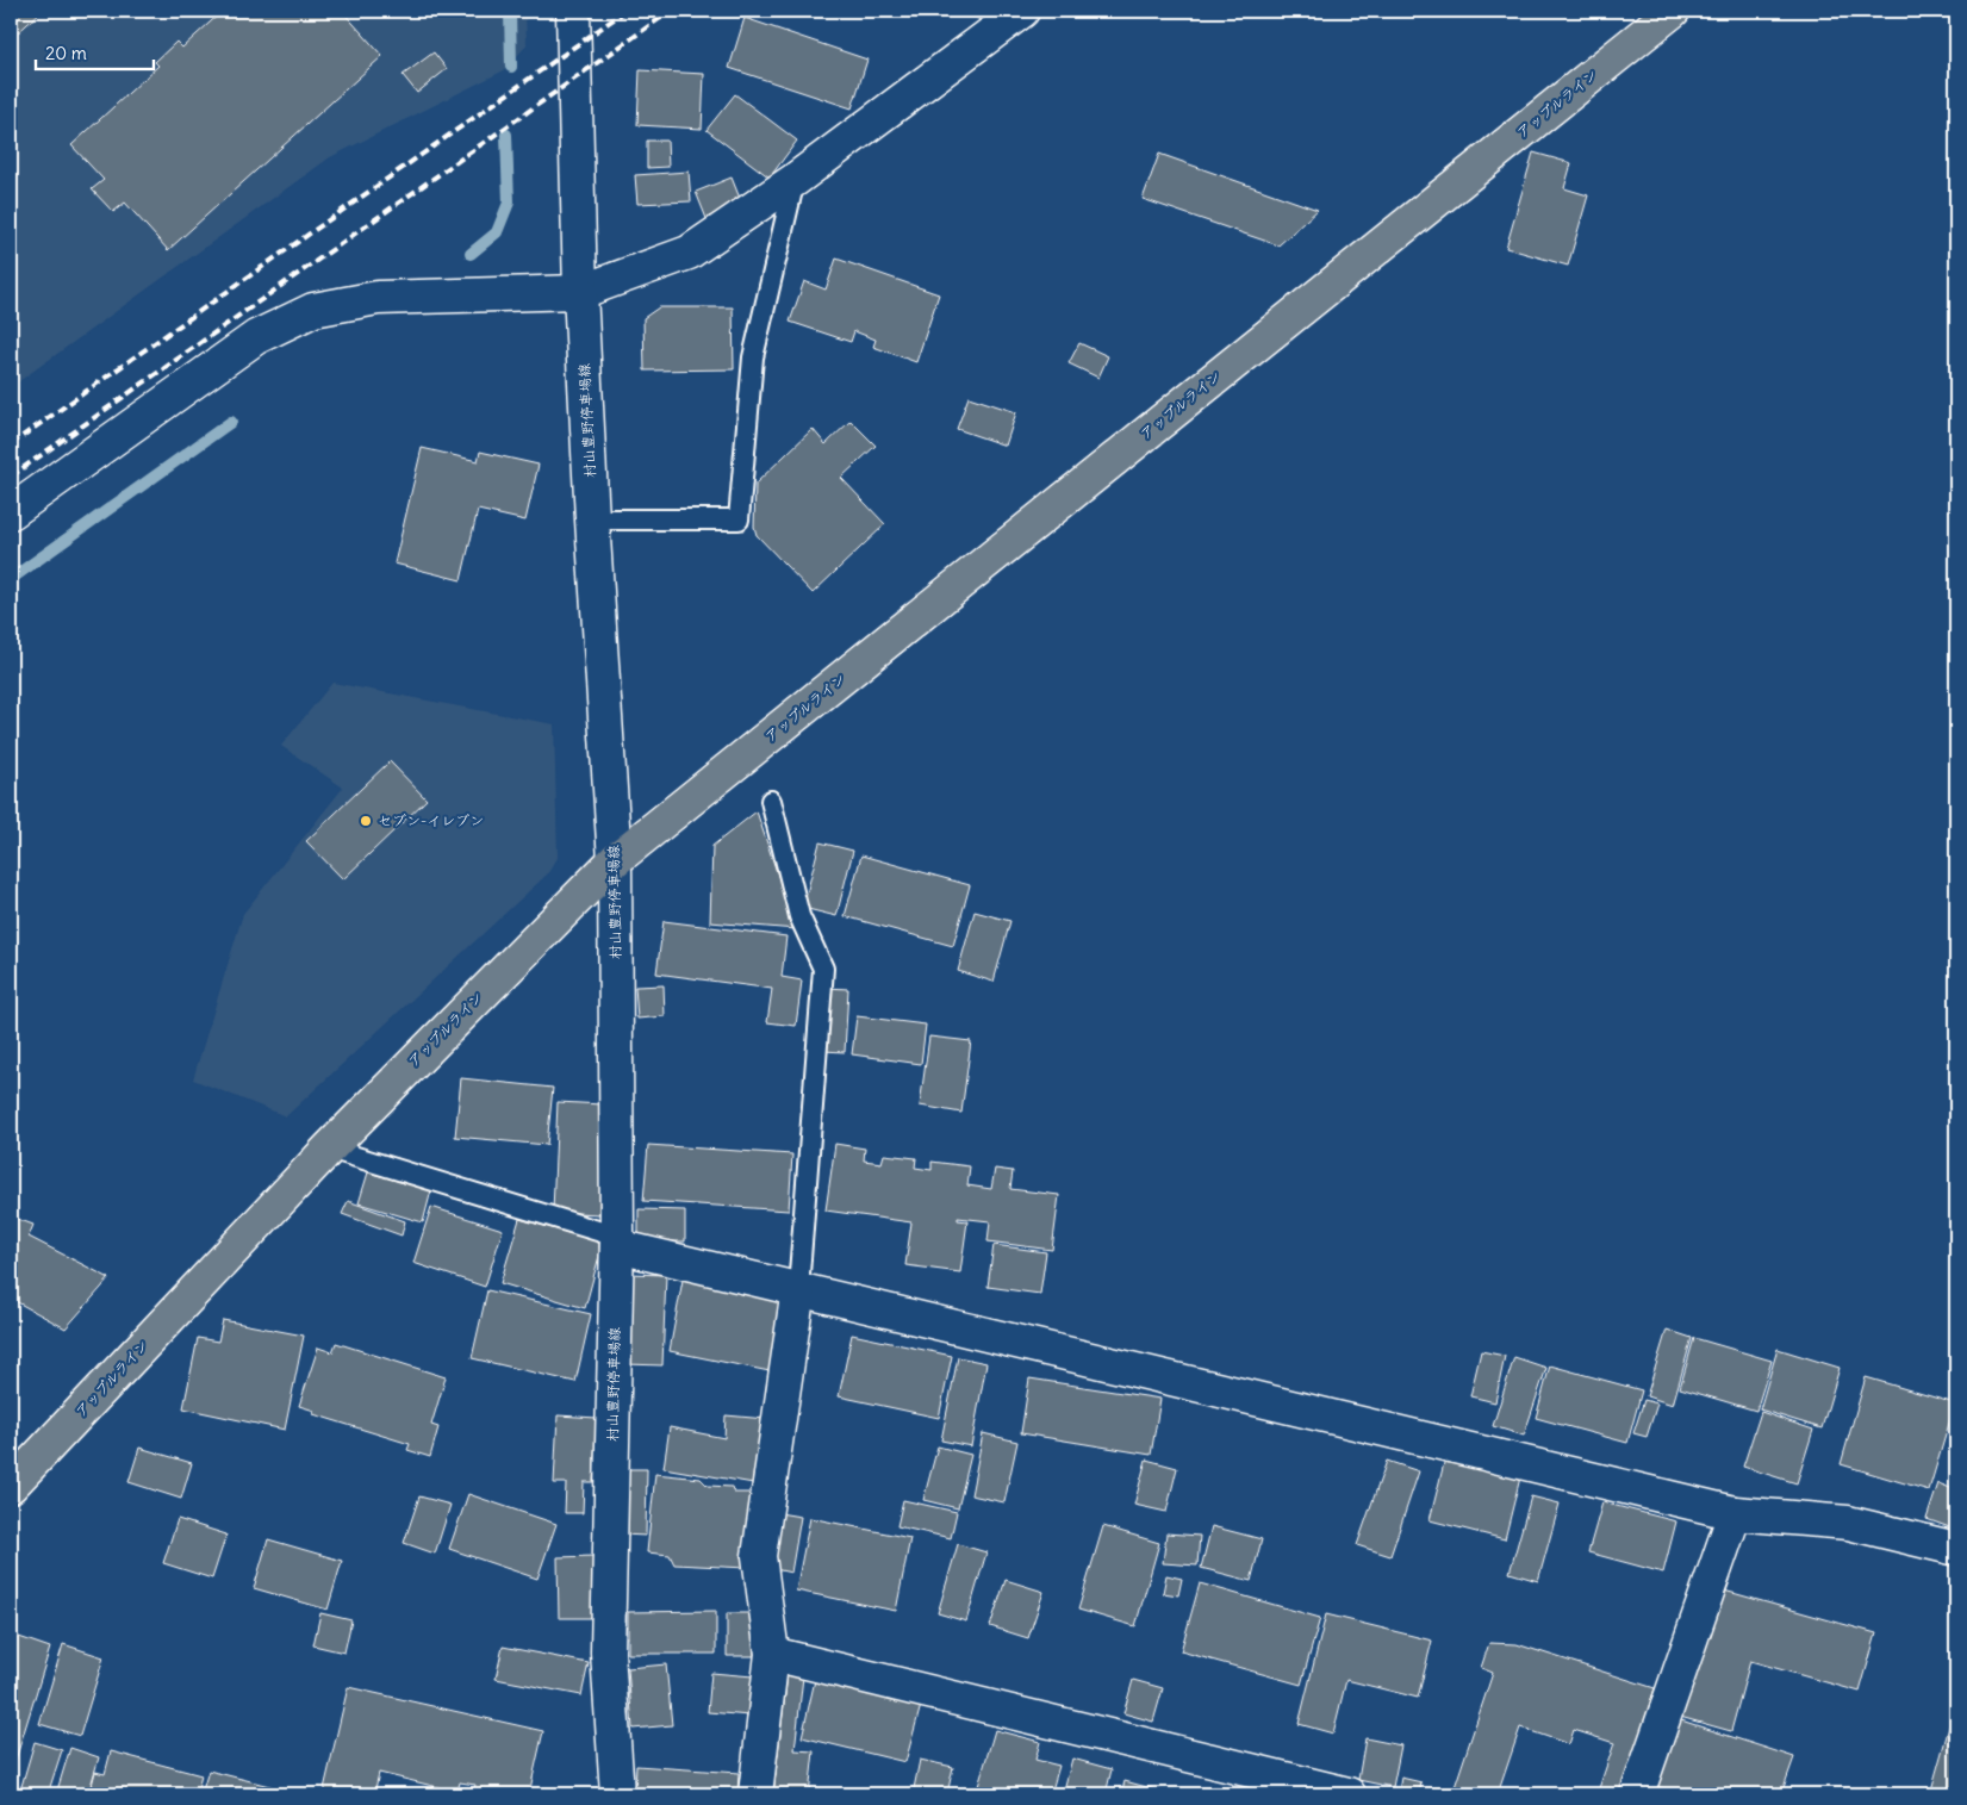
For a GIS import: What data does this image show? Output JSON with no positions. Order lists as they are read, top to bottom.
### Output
{
  "streets": {
    "highway": ["アップルライン"],
    "street": ["村山豊野停車場線"]
  },
  "crossings": [
    ["アップルライン", "村山豊野停車場線"]
  ],
  "places": ["セブン-イレブン"],
  "scale_bar": "20 m"
}
